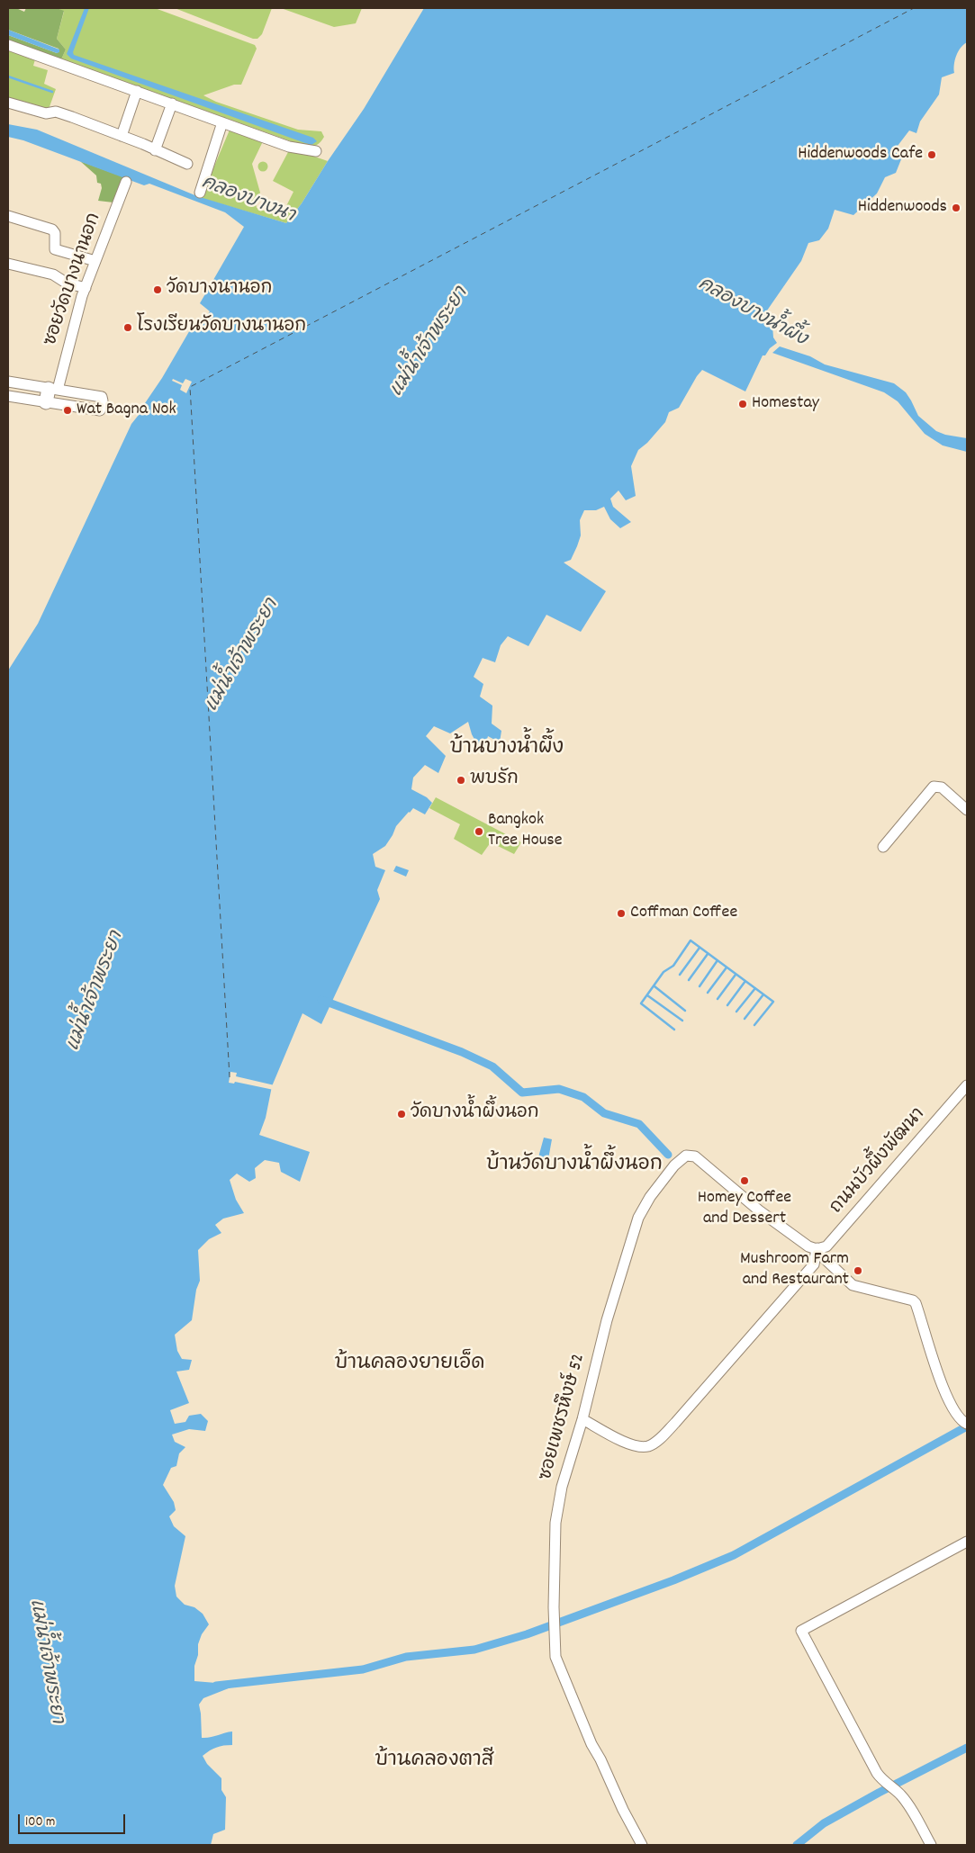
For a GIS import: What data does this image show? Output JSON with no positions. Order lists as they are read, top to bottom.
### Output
{
  "streets": {
    "street": ["ซอยวัดบางนานอก", "ถนนบัวผึ้งพัฒนา", "ซอยเพชรหึงษ์ 52"]
  },
  "crossings": [
    ["ถนนบัวผึ้งพัฒนา", "ซอยเพชรหึงษ์ 52"]
  ],
  "districts": [
    "บ้านบางน้ำผึ้ง",
    "บ้านวัดบางน้ำผึ้งนอก",
    "บ้านคลองยายเอ็ด",
    "บ้านคลองตาสี"
  ],
  "water": ["คลองบางนา", "คลองบางน้ำผึ้ง", "แม่น้ำเจ้าพระยา"],
  "places": [
    "Hiddenwoods Cafe",
    "Hiddenwoods",
    "วัดบางนานอก",
    "โรงเรียนวัดบางนานอก",
    "Homestay",
    "Wat Bagna Nok",
    "พบรัก",
    "Bangkok Tree House",
    "Coffman Coffee",
    "วัดบางน้ำผึ้งนอก",
    "Homey Coffee and Dessert",
    "Mushroom Farm and Restaurant"
  ],
  "scale_bar": "100 m"
}
